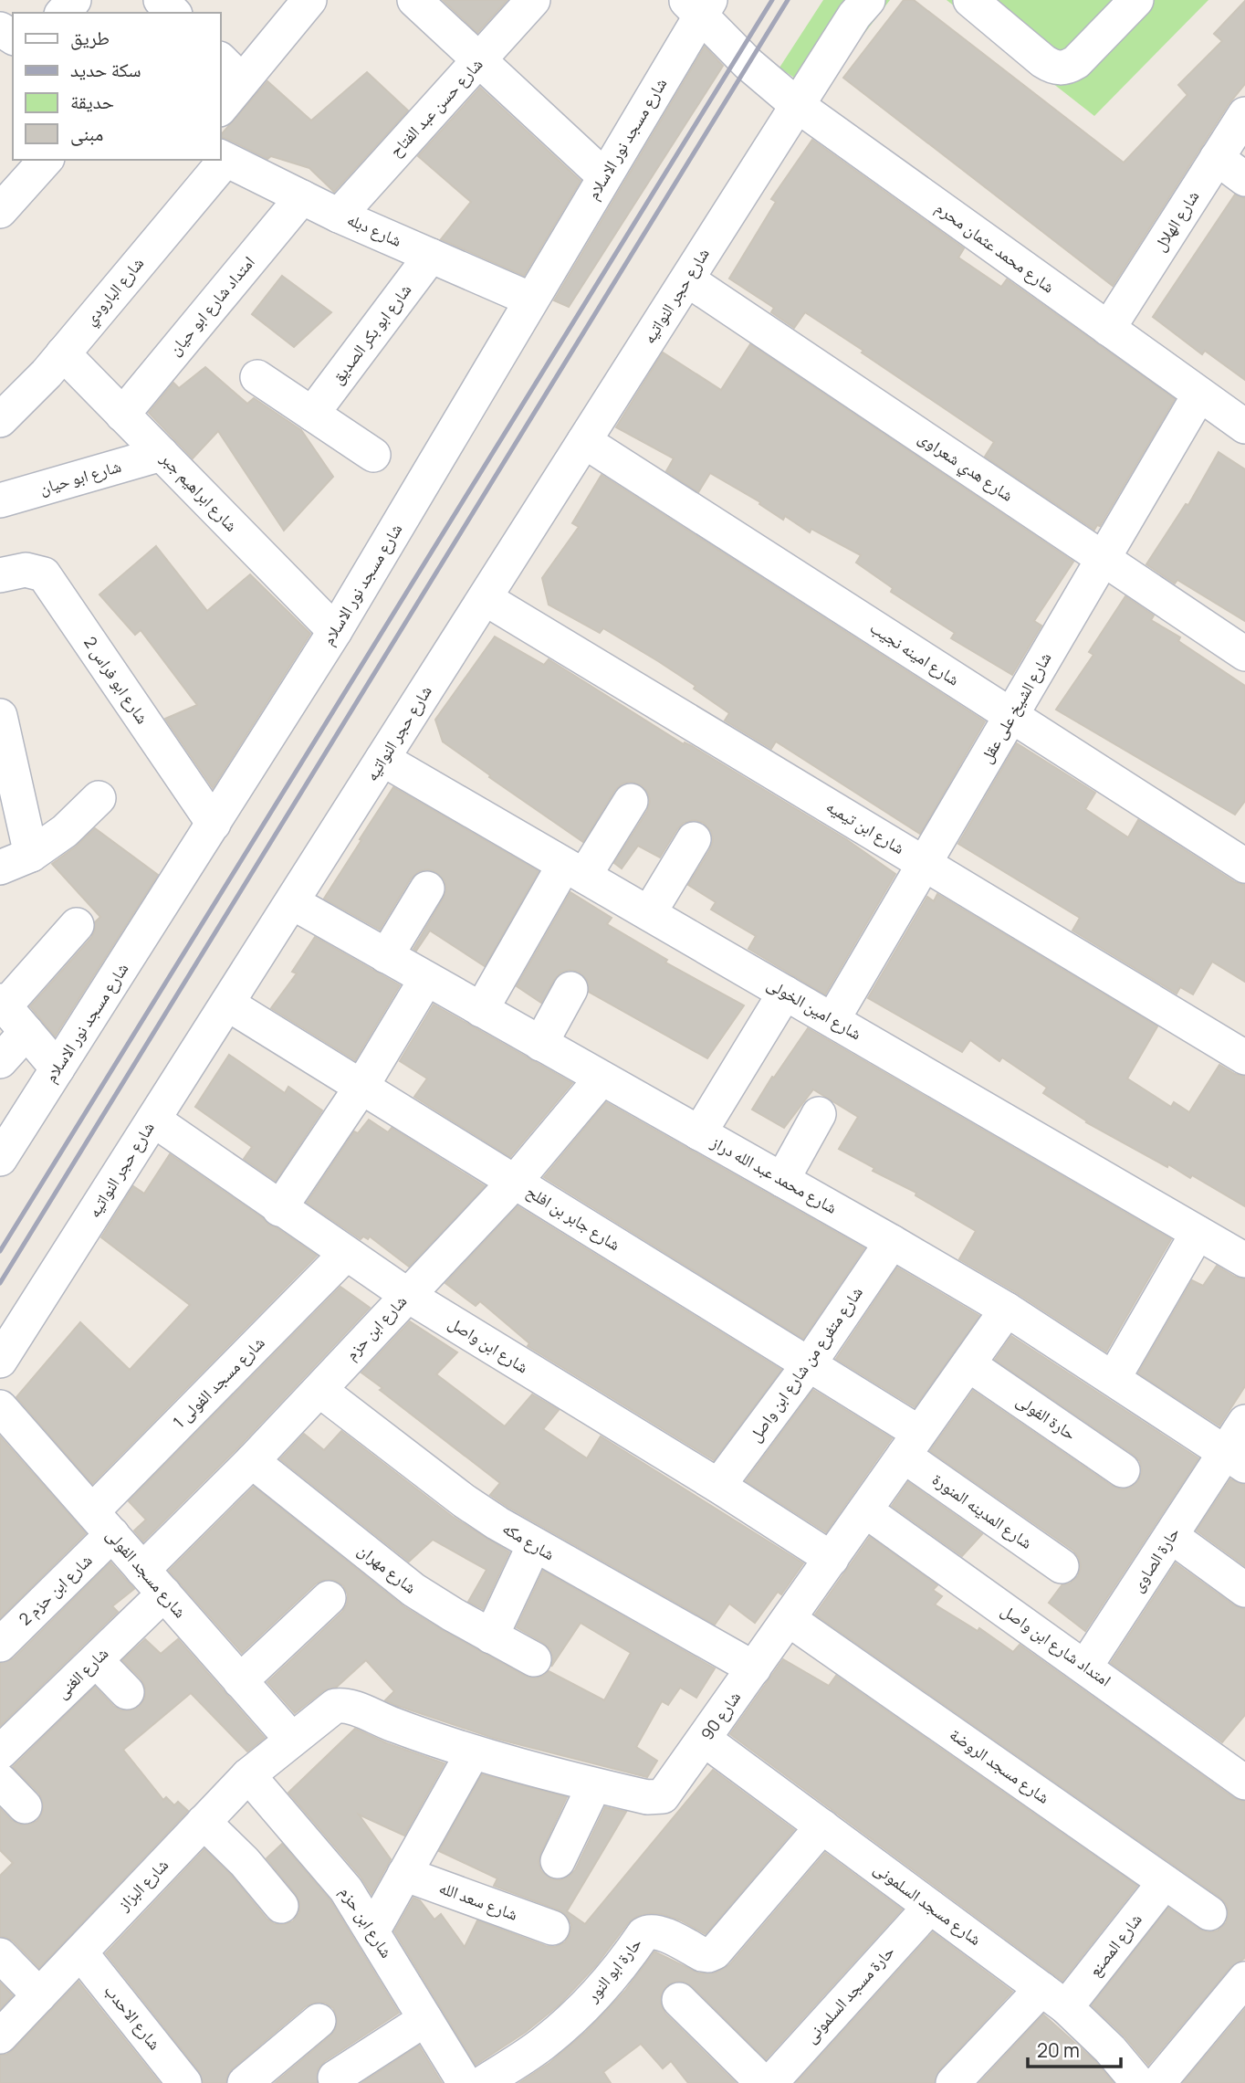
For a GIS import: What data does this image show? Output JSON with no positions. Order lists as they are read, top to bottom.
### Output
{
  "streets": {
    "street": [
      "شارع حسن عبد الفتاح",
      "شارع مسجد نور الاسلام",
      "شارع الهلال",
      "شارع دبله",
      "شارع محمد عثمان محرم",
      "شارع البارودي",
      "شارع حجر النواتيه",
      "امتداد شارع ابو حيان",
      "شارع ابو بكر الصديق",
      "شارع هدي شعراوى",
      "شارع ابو حيان",
      "شارع ابراهيم جبر",
      "شارع امينه نجيب",
      "شارع ابو فراس 2",
      "شارع الشيخ على عقل",
      "شارع ابن تيميه",
      "شارع امين الخولى",
      "شارع محمد عبد الله دراز",
      "شارع جابر بن افلح",
      "شارع ابن حزم",
      "شارع ابن واصل",
      "شارع متفرع من شارع ابن واصل",
      "شارع مسجد الفولى 1",
      "حارة الفولى",
      "شارع المدينه المنورة",
      "شارع مكه",
      "حارة الصاوى",
      "شارع مهران",
      "شارع مسجد الفولى",
      "شارع ابن حزم 2",
      "امتداد شارع ابن واصل",
      "شارع الغنى",
      "شارع 90",
      "شارع مسجد الروضة",
      "شارع البزاز",
      "شارع سعد الله",
      "شارع مسجد السلمونى",
      "شارع المصنع",
      "حارة ابو النور",
      "حارة مسجد السلمونى",
      "شارع الاحدب"
    ]
  },
  "crossings": [
    ["شارع حسن عبد الفتاح", "شارع دبله"],
    ["شارع مسجد نور الاسلام", "شارع دبله"],
    ["شارع مسجد نور الاسلام", "شارع محمد عثمان محرم"],
    ["شارع مسجد نور الاسلام", "شارع ابراهيم جبر"],
    ["شارع مسجد نور الاسلام", "شارع ابو فراس 2"],
    ["شارع الهلال", "شارع محمد عثمان محرم"],
    ["شارع دبله", "امتداد شارع ابو حيان"],
    ["شارع دبله", "شارع ابو بكر الصديق"],
    ["شارع محمد عثمان محرم", "شارع حجر النواتيه"],
    ["شارع محمد عثمان محرم", "شارع الشيخ على عقل"],
    ["شارع البارودي", "شارع ابراهيم جبر"],
    ["شارع حجر النواتيه", "شارع هدي شعراوى"],
    ["شارع حجر النواتيه", "شارع امينه نجيب"],
    ["شارع حجر النواتيه", "شارع ابن تيميه"],
    ["شارع حجر النواتيه", "شارع امين الخولى"],
    ["شارع حجر النواتيه", "شارع محمد عبد الله دراز"],
    ["شارع حجر النواتيه", "شارع جابر بن افلح"],
    ["شارع حجر النواتيه", "شارع ابن واصل"],
    ["امتداد شارع ابو حيان", "شارع ابراهيم جبر"],
    ["شارع هدي شعراوى", "شارع الشيخ على عقل"],
    ["شارع ابو حيان", "شارع ابراهيم جبر"],
    ["شارع امينه نجيب", "شارع الشيخ على عقل"],
    ["شارع الشيخ على عقل", "شارع ابن تيميه"],
    ["شارع الشيخ على عقل", "شارع امين الخولى"],
    ["شارع محمد عبد الله دراز", "شارع ابن حزم"],
    ["شارع محمد عبد الله دراز", "شارع متفرع من شارع ابن واصل"],
    ["شارع محمد عبد الله دراز", "حارة الصاوى"],
    ["شارع محمد عبد الله دراز", "شارع 90"],
    ["شارع جابر بن افلح", "شارع ابن حزم"],
    ["شارع جابر بن افلح", "شارع متفرع من شارع ابن واصل"],
    ["شارع جابر بن افلح", "شارع المدينه المنورة"],
    ["شارع جابر بن افلح", "شارع 90"],
    ["شارع ابن حزم", "شارع ابن واصل"],
    ["شارع ابن حزم", "شارع مكه"],
    ["شارع ابن حزم", "شارع مهران"],
    ["شارع ابن حزم", "شارع مسجد الفولى"],
    ["شارع ابن حزم", "شارع الغنى"],
    ["شارع ابن حزم", "شارع البزاز"],
    ["شارع ابن واصل", "شارع متفرع من شارع ابن واصل"],
    ["شارع ابن واصل", "شارع مسجد الفولى 1"],
    ["شارع ابن واصل", "شارع 90"],
    ["شارع مسجد الفولى 1", "شارع مسجد الفولى"],
    ["شارع مسجد الفولى 1", "شارع ابن حزم 2"],
    ["حارة الفولى", "شارع 90"],
    ["شارع المدينه المنورة", "شارع 90"],
    ["شارع مكه", "شارع 90"],
    ["حارة الصاوى", "امتداد شارع ابن واصل"],
    ["شارع مسجد الفولى", "شارع ابن حزم 2"],
    ["شارع مسجد الفولى", "شارع الغنى"],
    ["شارع مسجد الفولى", "شارع 90"],
    ["شارع مسجد الفولى", "شارع البزاز"],
    ["امتداد شارع ابن واصل", "شارع 90"],
    ["شارع 90", "شارع مسجد الروضة"],
    ["شارع 90", "شارع البزاز"],
    ["شارع 90", "شارع مسجد السلمونى"],
    ["شارع مسجد الروضة", "شارع المصنع"],
    ["شارع البزاز", "شارع الاحدب"],
    ["شارع مسجد السلمونى", "شارع المصنع"],
    ["شارع مسجد السلمونى", "حارة ابو النور"],
    ["شارع مسجد السلمونى", "حارة مسجد السلمونى"]
  ],
  "legend": [
    "طريق",
    "سكة حديد",
    "حديقة",
    "مبنى"
  ],
  "scale_bar": "20 m"
}
